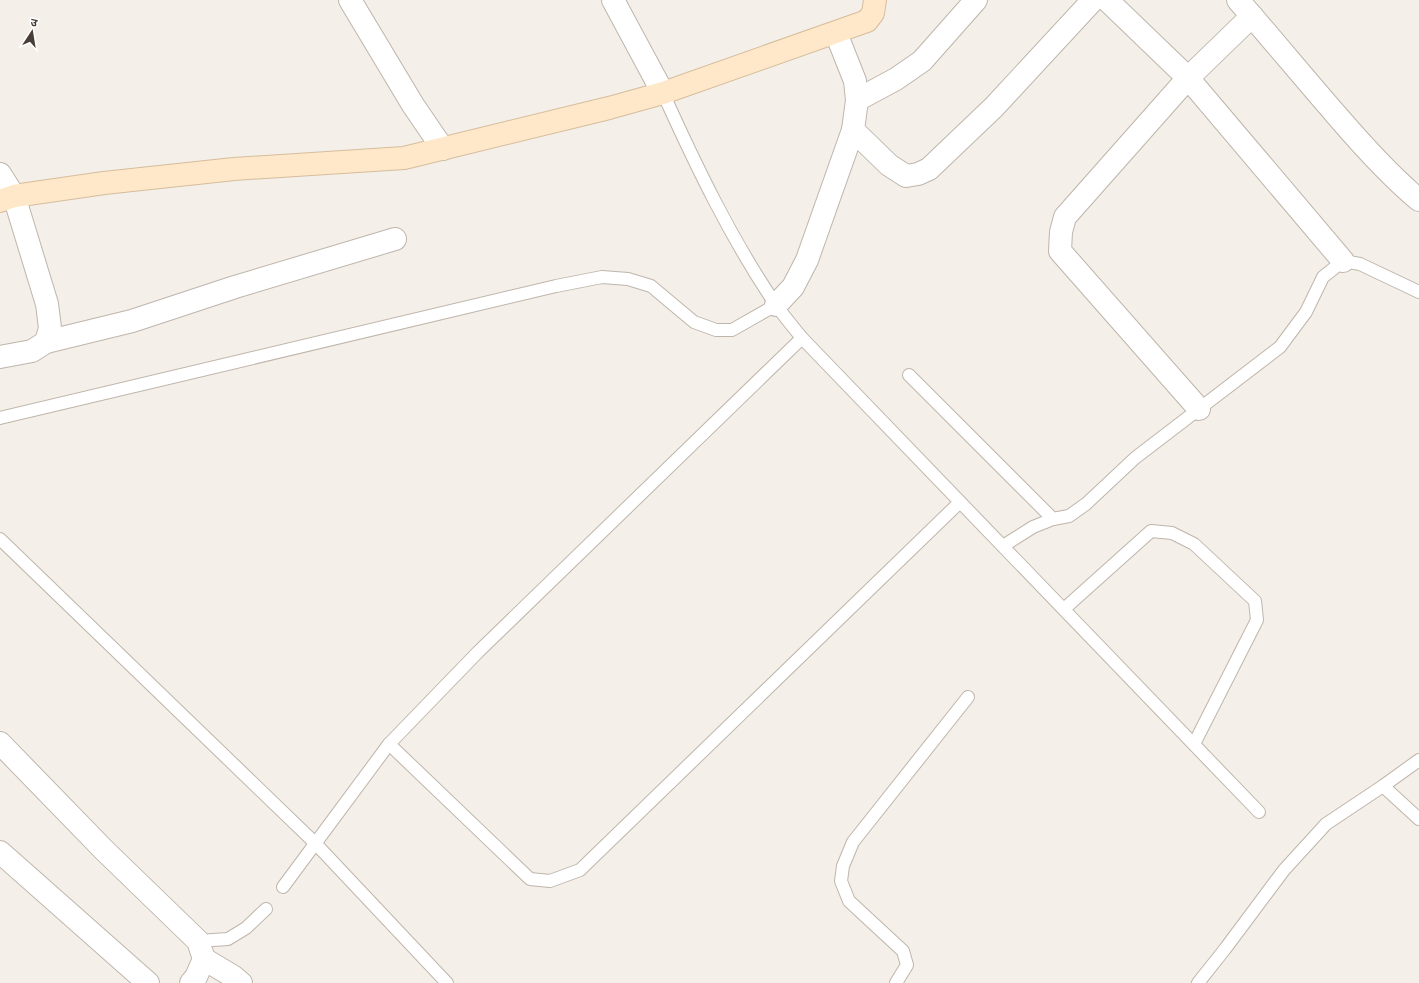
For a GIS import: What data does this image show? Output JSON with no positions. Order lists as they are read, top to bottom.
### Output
{
  "north": "top"
}
